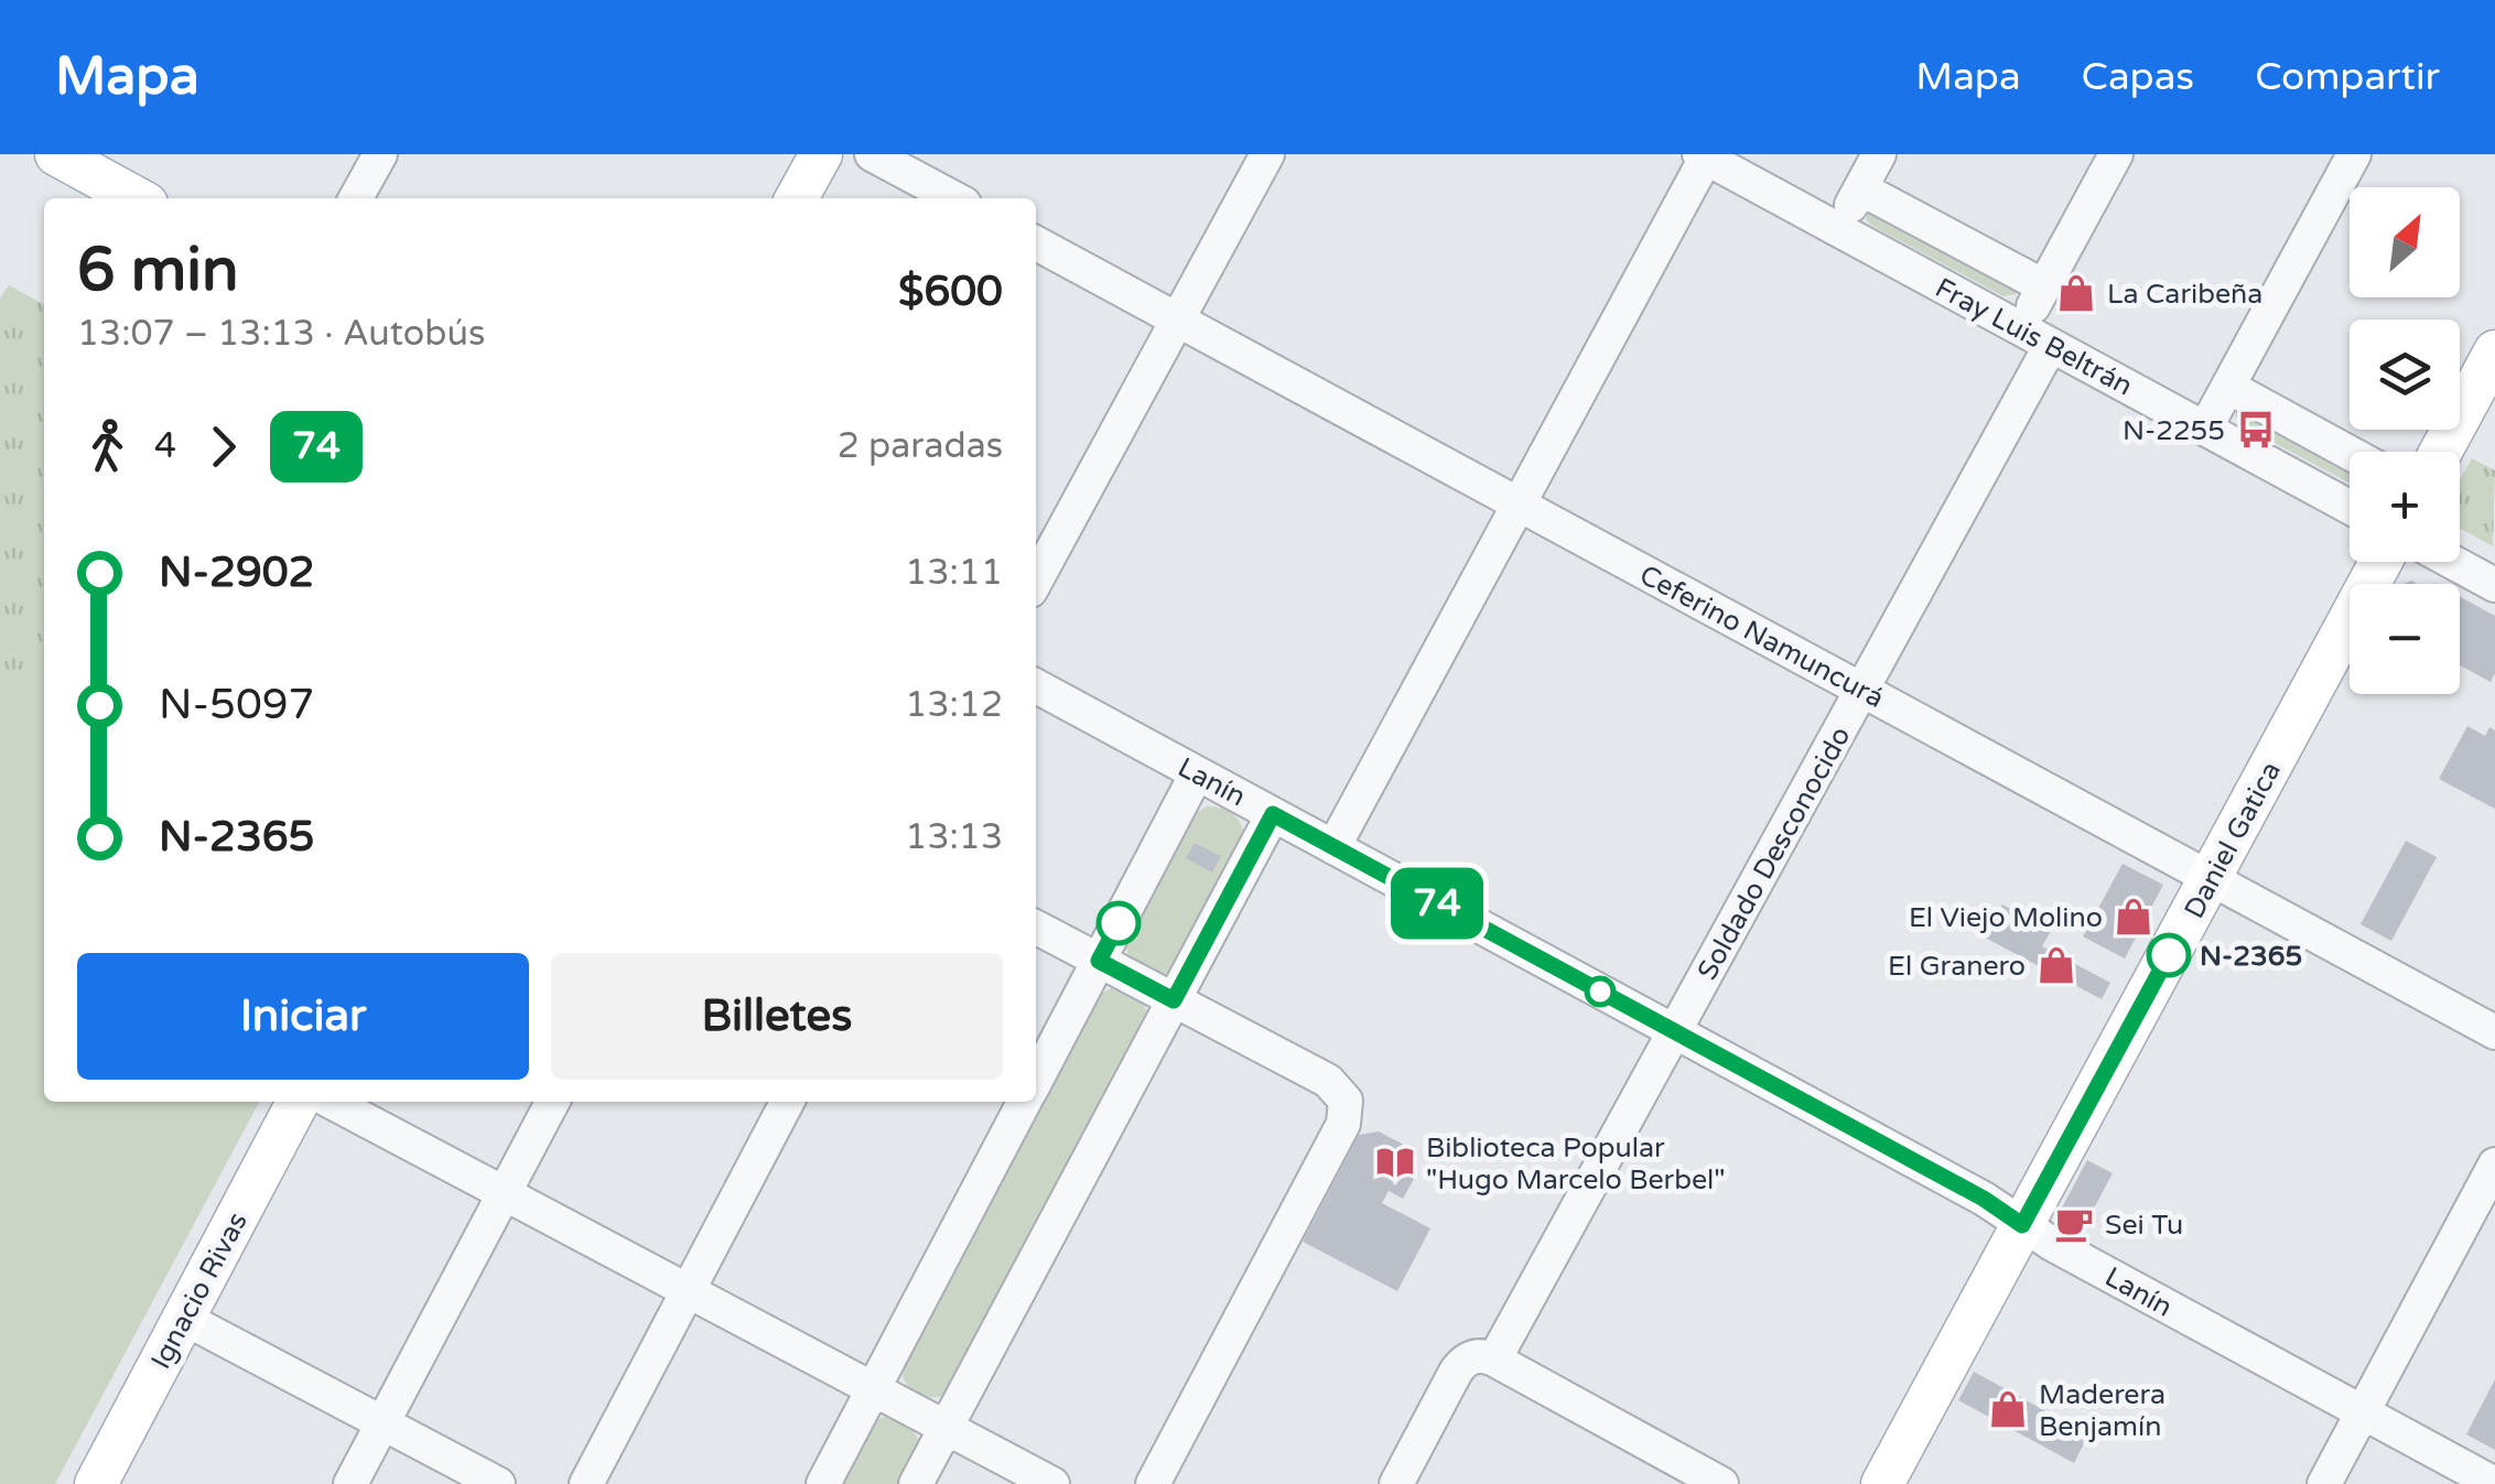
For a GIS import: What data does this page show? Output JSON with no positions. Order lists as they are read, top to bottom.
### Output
{
  "streets": {
    "main road": ["Daniel Gatica", "Ignacio Rivas"],
    "street": [
      "Fray Luis Beltrán",
      "Ceferino Namuncurá",
      "Lanín",
      "Soldado Desconocido"
    ]
  },
  "crossings": [
    ["Fray Luis Beltrán", "Soldado Desconocido"],
    ["Ceferino Namuncurá", "Daniel Gatica"],
    ["Ceferino Namuncurá", "Soldado Desconocido"],
    ["Lanín", "Daniel Gatica"],
    ["Lanín", "Soldado Desconocido"]
  ],
  "places": {
    "shop": [
      "La Caribeña",
      "El Viejo Molino",
      "El Granero",
      "Maderera Benjamín"
    ],
    "bus stop": ["N-2255"],
    "other": ["N-2365"],
    "library": ["Biblioteca Popular \"Hugo Marcelo Berbel\""],
    "cafe": ["Sei Tu"]
  },
  "lines": ["bus line 74"],
  "north": "top right",
  "page": {
    "header": "Mapa",
    "nav": ["Mapa", "Capas", "Compartir"],
    "on_map": "74",
    "map_buttons": ["+", "−"],
    "heading": ["6 min", "13:07 – 13:13 · Autobús", "$600"],
    "legs": ["4", "74", "2 paradas"],
    "list": [
      {
        "name": "N-2902",
        "value": "13:11"
      },
      {
        "name": "N-5097",
        "value": "13:12"
      },
      {
        "name": "N-2365",
        "value": "13:13"
      }
    ],
    "buttons": ["Iniciar", "Billetes"]
  }
}
